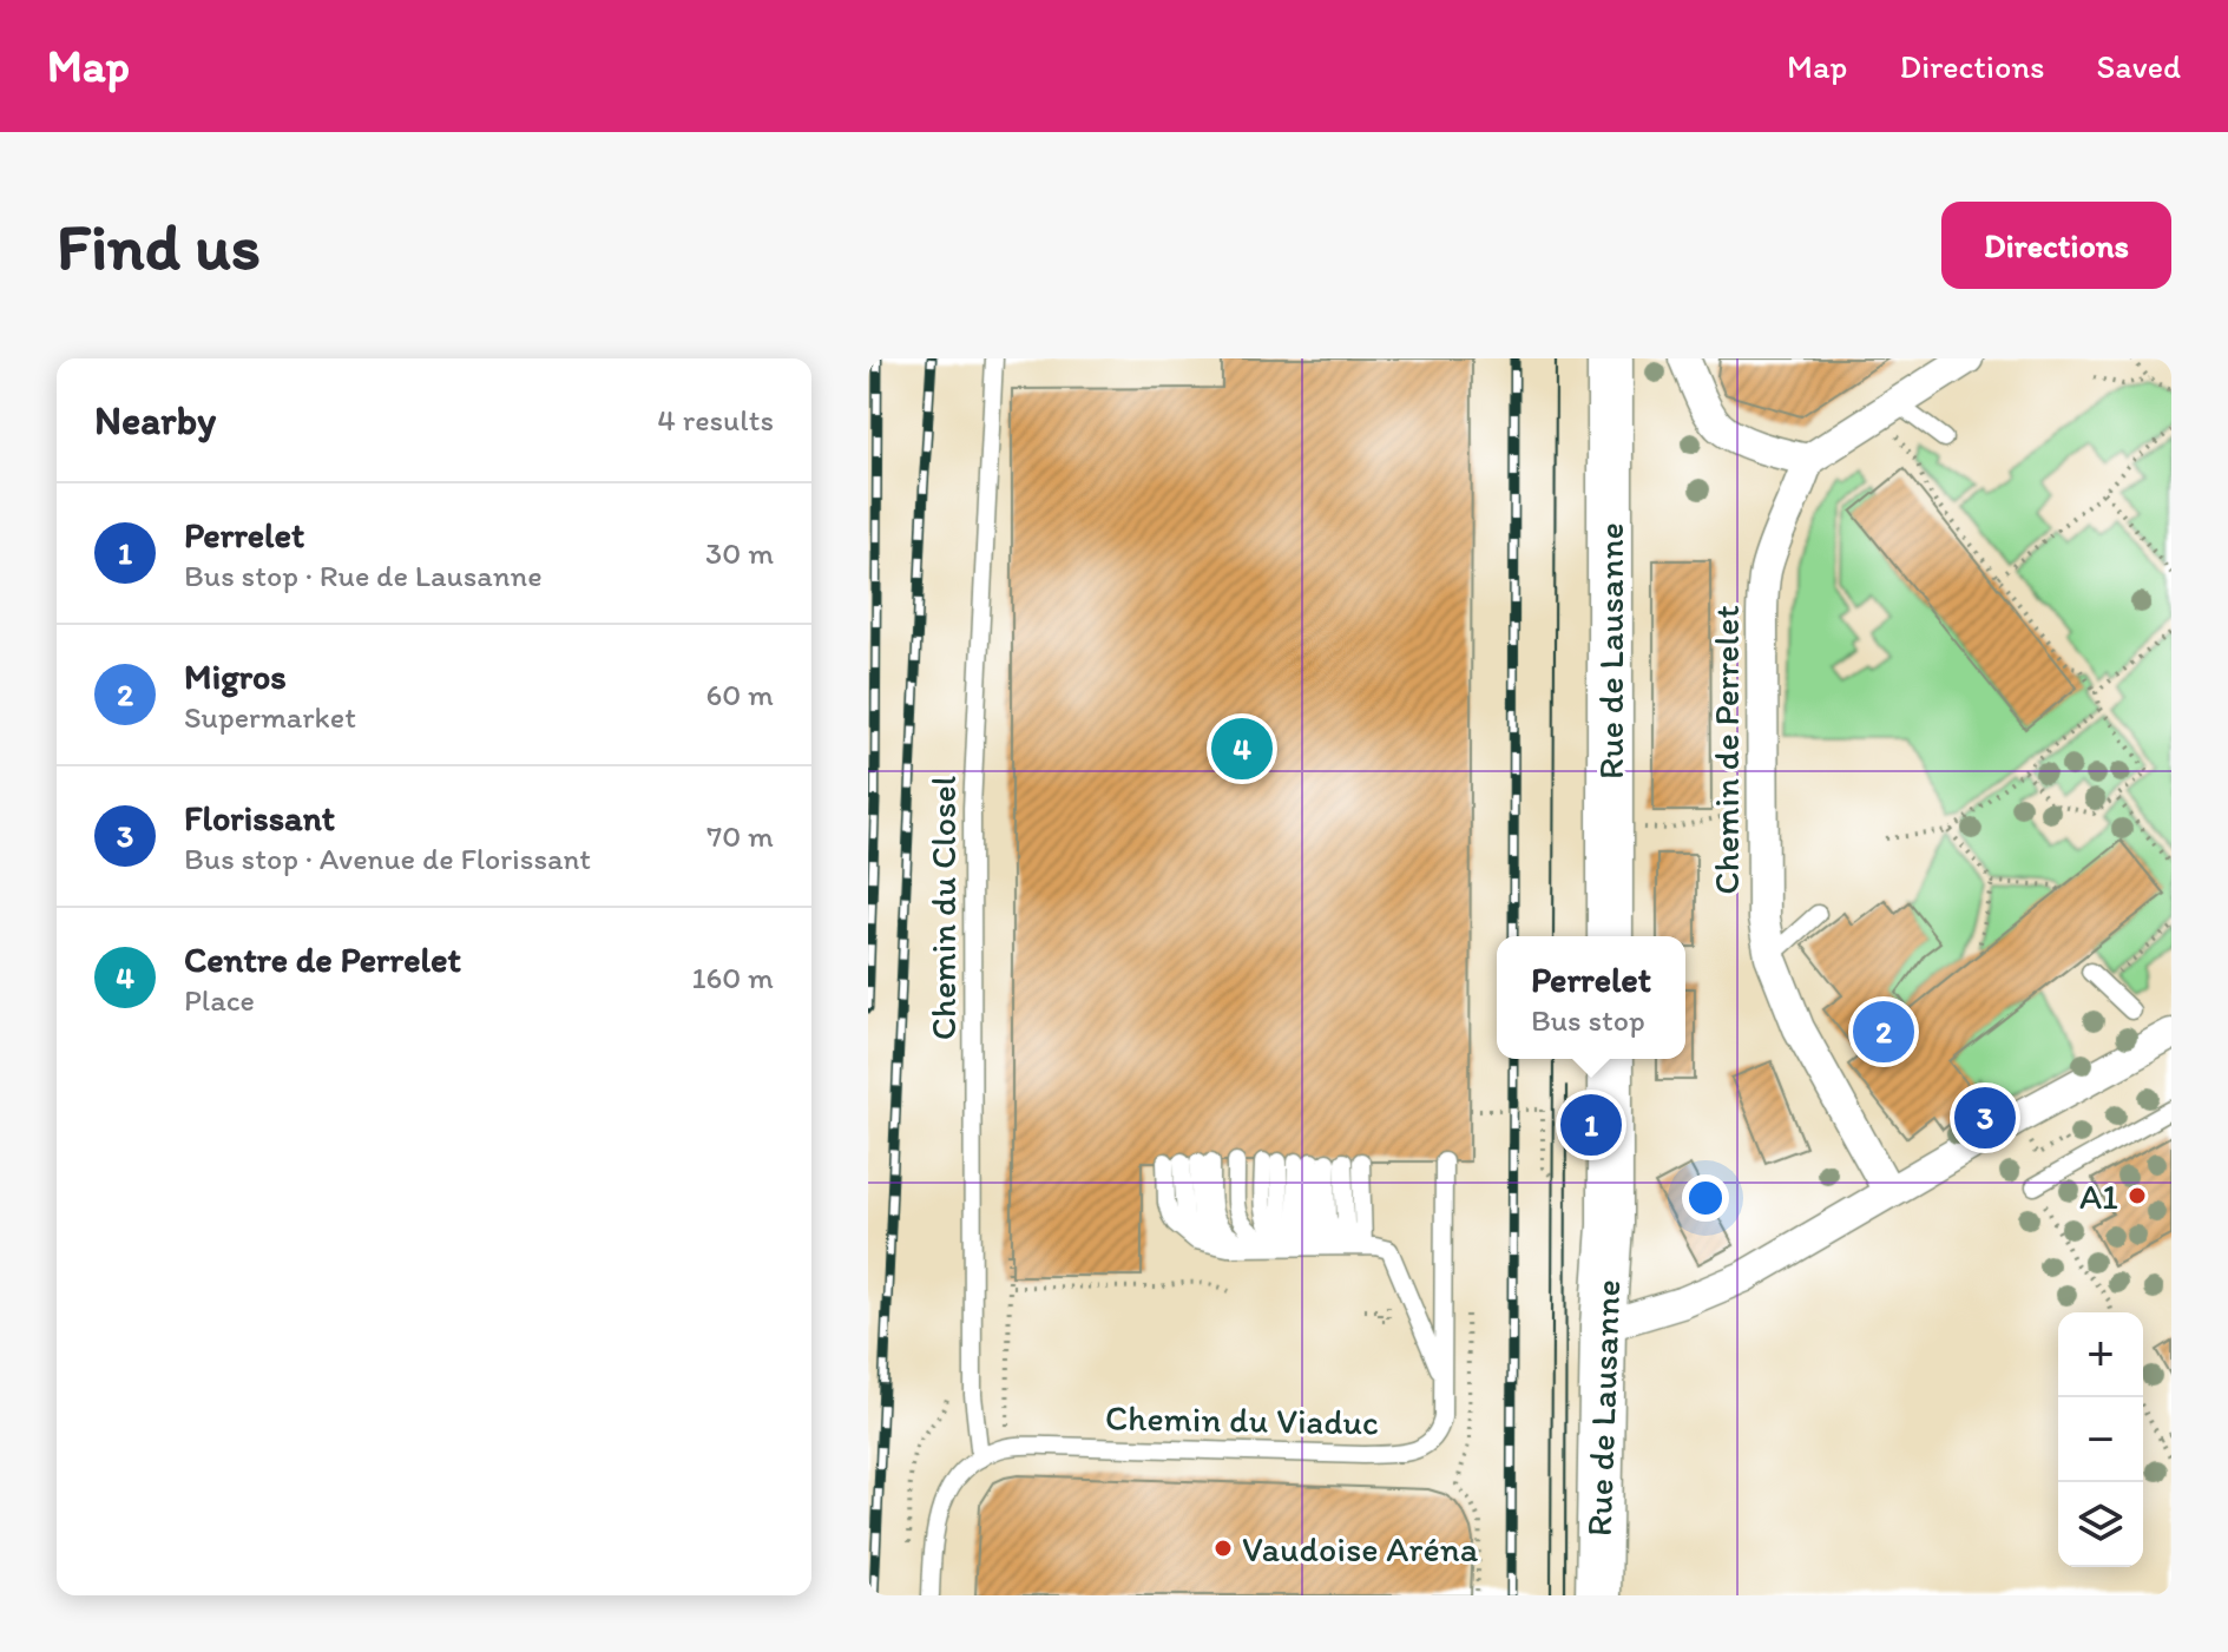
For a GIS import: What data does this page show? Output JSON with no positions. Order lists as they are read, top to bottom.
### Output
{
  "streets": {
    "main road": ["Rue de Lausanne"],
    "street": ["Chemin de Perrelet"],
    "lane": ["Chemin du Closel", "Chemin du Viaduc"]
  },
  "crossings": [
    ["Chemin du Closel", "Chemin du Viaduc"]
  ],
  "places": ["A1", "Vaudoise Aréna"],
  "page": {
    "header": "Map",
    "nav": ["Map", "Directions", "Saved"],
    "buttons": "Directions",
    "title": "Find us",
    "heading": ["Nearby", "4 results"],
    "list": [
      {
        "mark": "1",
        "name": "Perrelet",
        "note": "Bus stop · Rue de Lausanne",
        "value": "30 m"
      },
      {
        "mark": "2",
        "name": "Migros",
        "note": "Supermarket",
        "value": "60 m"
      },
      {
        "mark": "3",
        "name": "Florissant",
        "note": "Bus stop · Avenue de Florissant",
        "value": "70 m"
      },
      {
        "mark": "4",
        "name": "Centre de Perrelet",
        "note": "Place",
        "value": "160 m"
      }
    ],
    "pins": [
      "4",
      "2",
      "3",
      "1"
    ],
    "popup": ["Perrelet", "Bus stop"],
    "map_buttons": ["+", "−"]
  }
}
